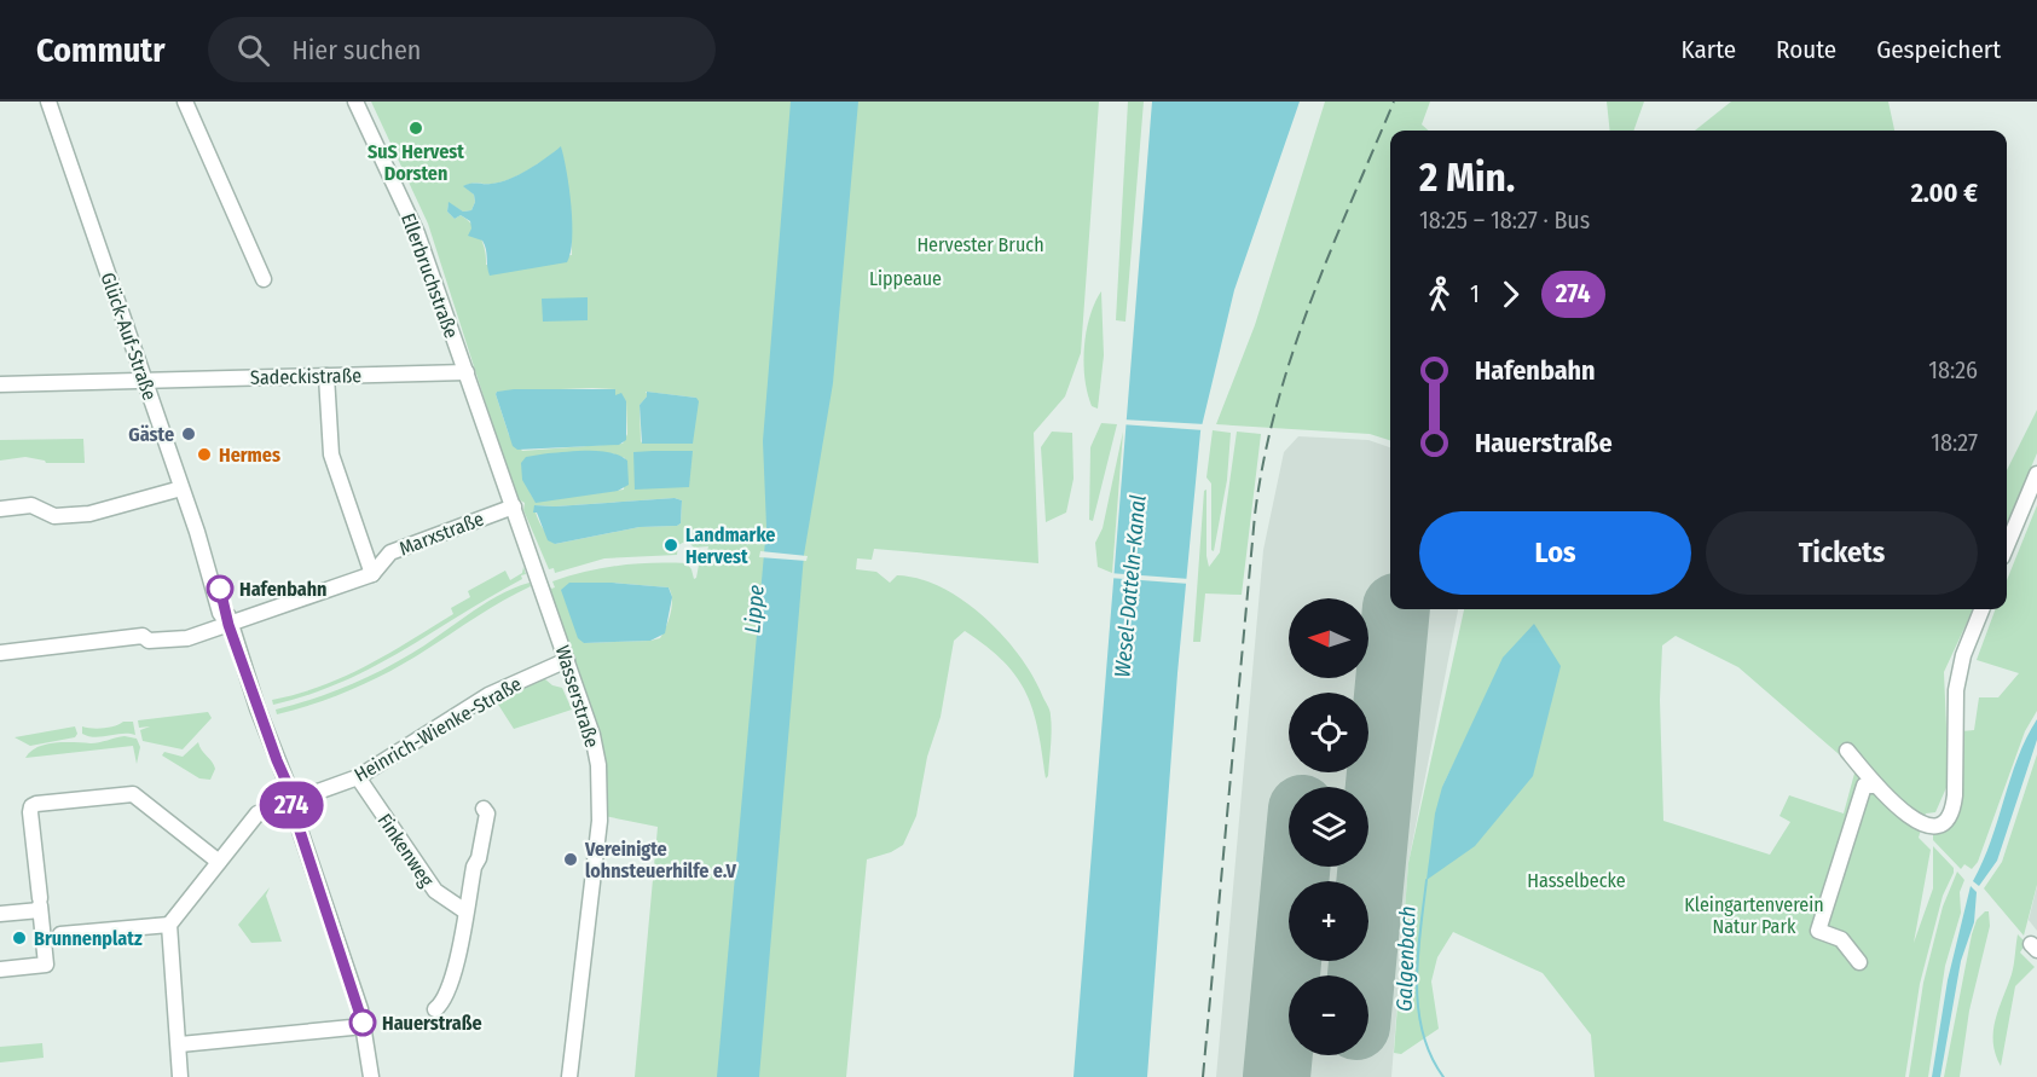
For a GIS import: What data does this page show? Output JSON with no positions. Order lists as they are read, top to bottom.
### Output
{
  "streets": {
    "street": [
      "Ellerbruchstraße",
      "Glück-Auf-Straße",
      "Sadeckistraße",
      "Marxstraße",
      "Wasserstraße",
      "Heinrich-Wienke-Straße",
      "Finkenweg"
    ]
  },
  "crossings": [
    ["Ellerbruchstraße", "Sadeckistraße"],
    ["Ellerbruchstraße", "Wasserstraße"],
    ["Glück-Auf-Straße", "Sadeckistraße"],
    ["Glück-Auf-Straße", "Marxstraße"],
    ["Glück-Auf-Straße", "Heinrich-Wienke-Straße"],
    ["Sadeckistraße", "Wasserstraße"],
    ["Marxstraße", "Wasserstraße"],
    ["Wasserstraße", "Heinrich-Wienke-Straße"],
    ["Heinrich-Wienke-Straße", "Finkenweg"]
  ],
  "water": ["Wesel-Datteln-Kanal", "Lippe", "Galgenbach"],
  "parks": [
    "Hervester Bruch",
    "Lippeaue",
    "Hasselbecke",
    "Kleingartenverein Natur Park"
  ],
  "places": [
    "SuS Hervest Dorsten",
    "Gäste",
    "Hermes",
    "Landmarke Hervest",
    "Hafenbahn",
    "Vereinigte lohnsteuerhilfe e.V",
    "Brunnenplatz",
    "Hauerstraße"
  ],
  "lines": ["bus line 274"],
  "north": "left",
  "page": {
    "header": "Commutr",
    "search": "Hier suchen",
    "nav": ["Karte", "Route", "Gespeichert"],
    "on_map": "274",
    "heading": ["2 Min.", "18:25 – 18:27 · Bus", "2.00 €"],
    "legs": ["1", "274"],
    "list": [
      {
        "name": "Hafenbahn",
        "value": "18:26"
      },
      {
        "name": "Hauerstraße",
        "value": "18:27"
      }
    ],
    "buttons": ["Los", "Tickets"],
    "map_buttons": ["+", "−"]
  }
}
